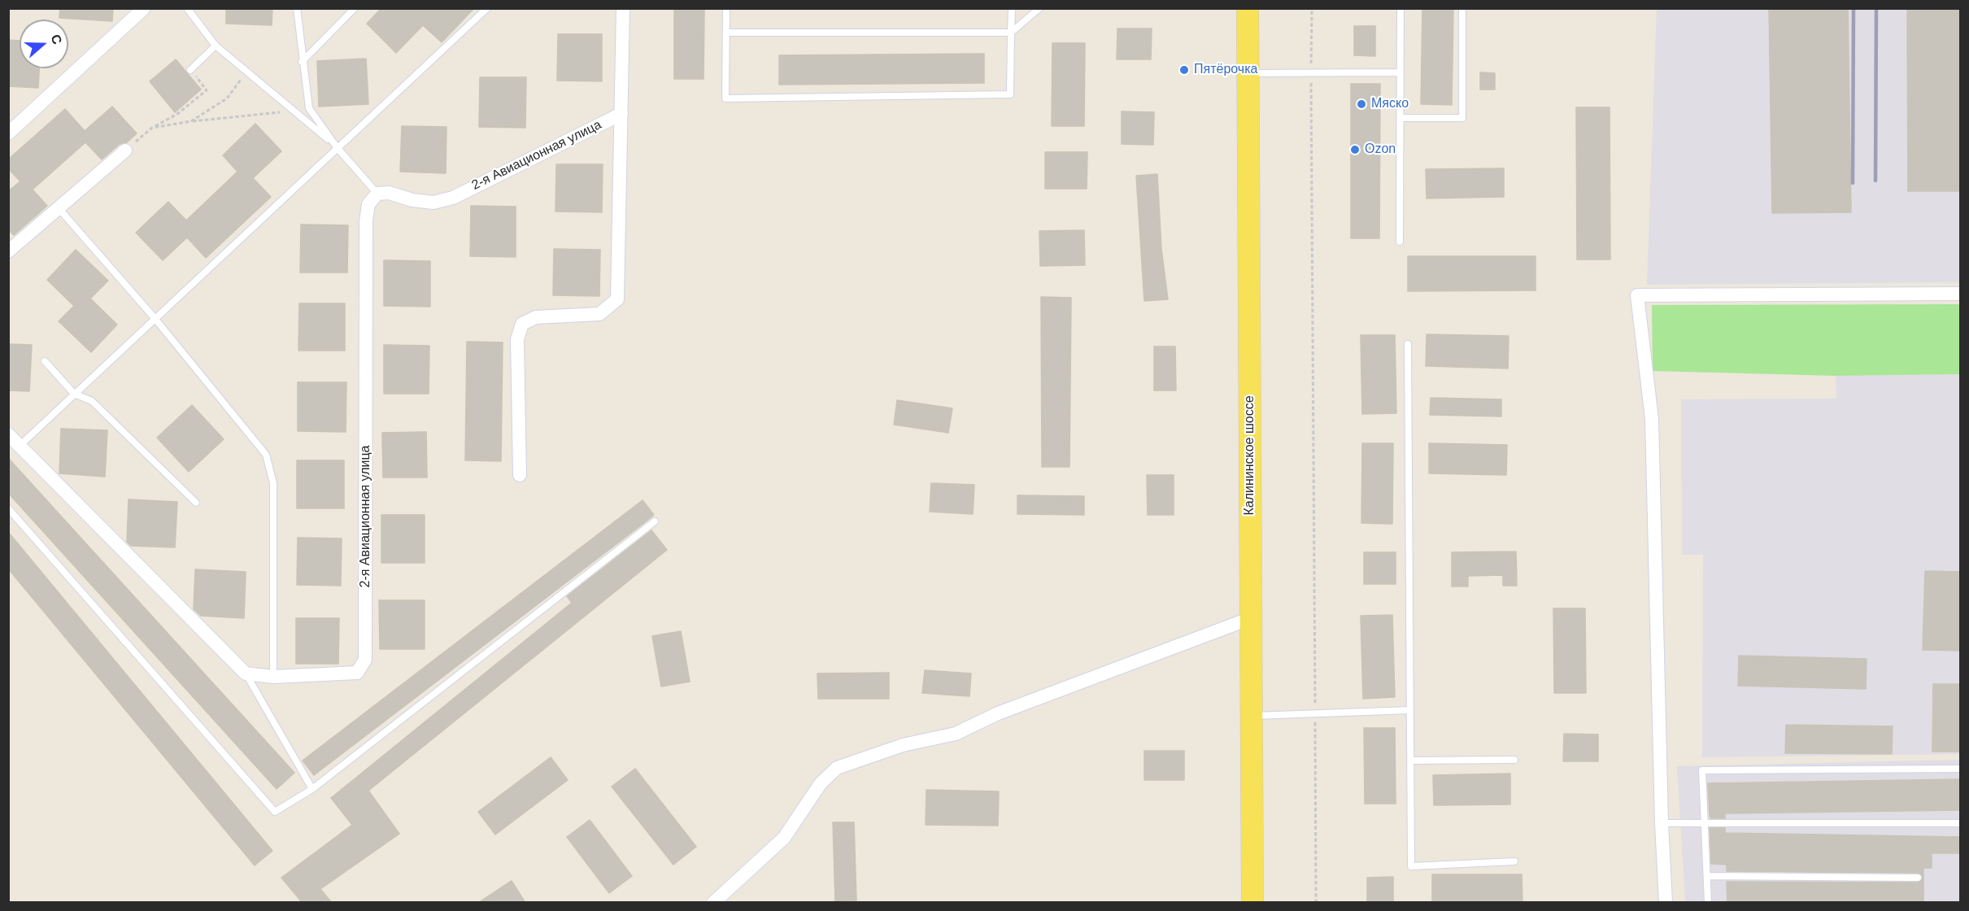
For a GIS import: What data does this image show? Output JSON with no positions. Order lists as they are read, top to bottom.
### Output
{
  "streets": {
    "main road": ["Калининское шоссе"],
    "street": ["2-я Авиационная улица"]
  },
  "places": ["Пятёрочка", "Мяско", "Ozon"],
  "north": "right"
}
